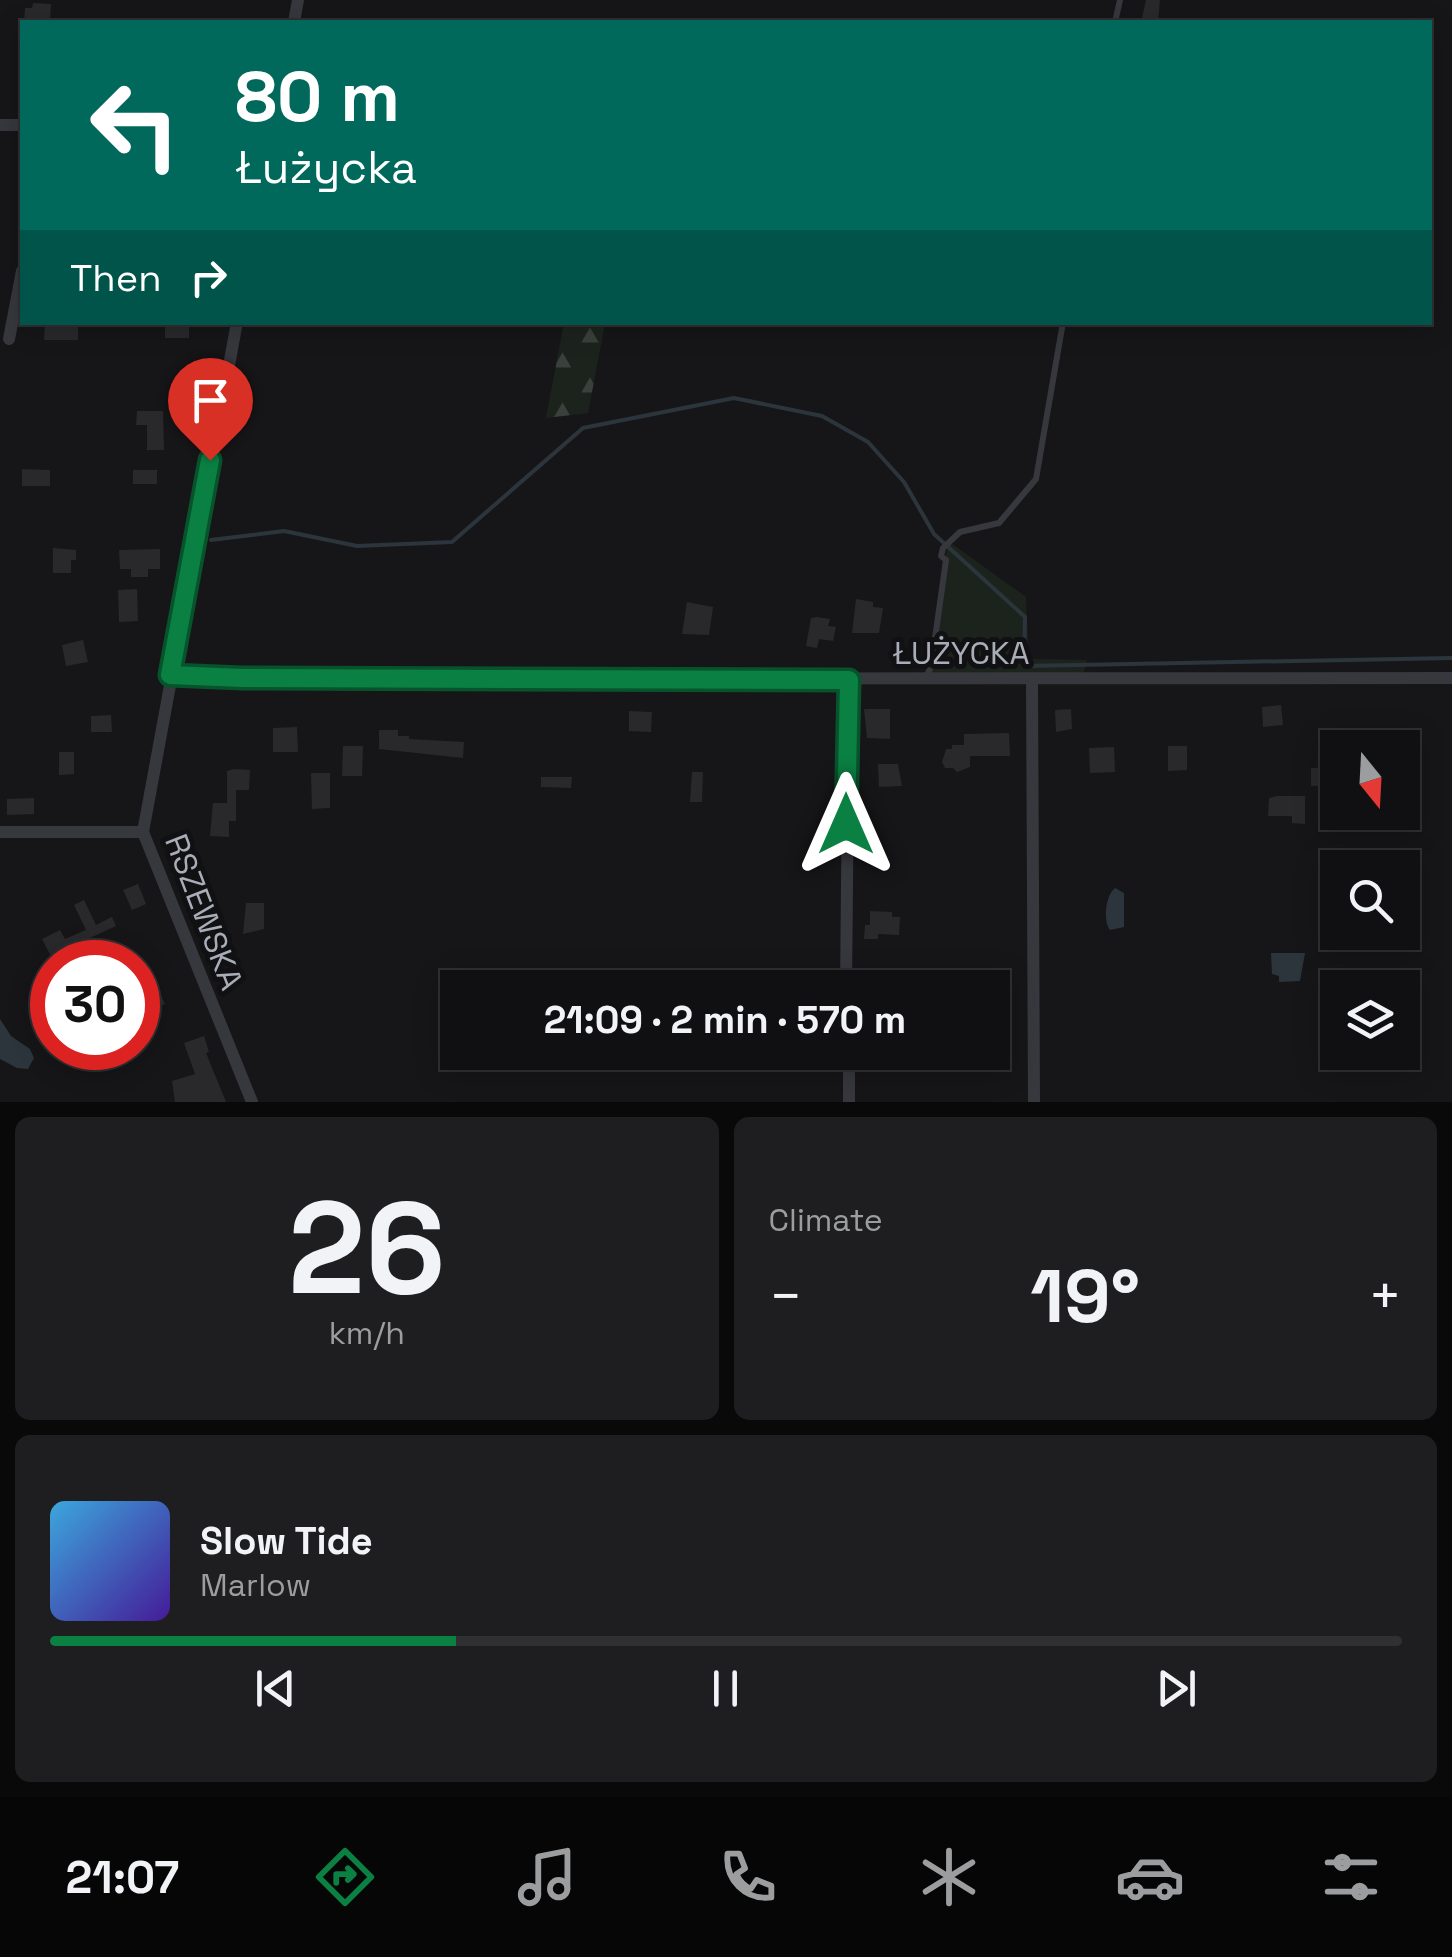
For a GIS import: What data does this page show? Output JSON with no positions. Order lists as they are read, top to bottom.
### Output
{
  "streets": {
    "street": ["ŁUŻYCKA", "RSZEWSKA"]
  },
  "crossings": [
    ["ŁUŻYCKA", "RSZEWSKA"]
  ],
  "north": "bottom",
  "page": {
    "turn": ["80 m", "Łużycka"],
    "then": "Then",
    "limit": "30",
    "trip": "21:09 · 2 min · 570 m",
    "tile": [
      ["26", "km/h"],
      "Climate"
    ],
    "heat": ["−", "19°", "+"],
    "song": ["Slow Tide", "Marlow"],
    "tabs": "21:07"
  }
}
